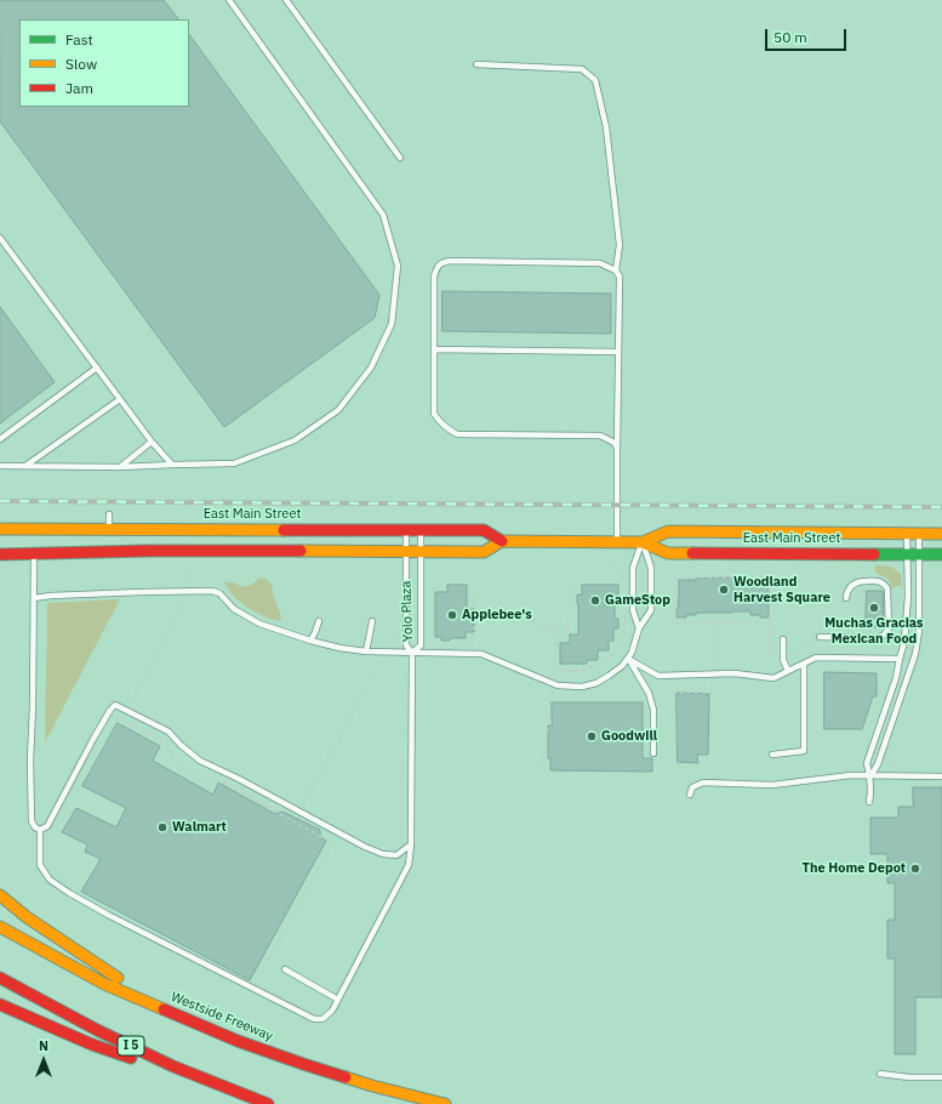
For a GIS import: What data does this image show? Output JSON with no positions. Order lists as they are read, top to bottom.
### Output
{
  "streets": {
    "main road": ["East Main Street", "Westside Freeway", "I 5"],
    "lane": ["Yolo Plaza"]
  },
  "crossings": [
    ["East Main Street", "Yolo Plaza"]
  ],
  "places": [
    "Woodland Harvest Square",
    "GameStop",
    "Muchas Gracias Mexican Food",
    "Applebee's",
    "Goodwill",
    "Walmart",
    "The Home Depot"
  ],
  "legend": ["Fast", "Slow", "Jam"],
  "scale_bar": "50 m",
  "north": "top"
}
